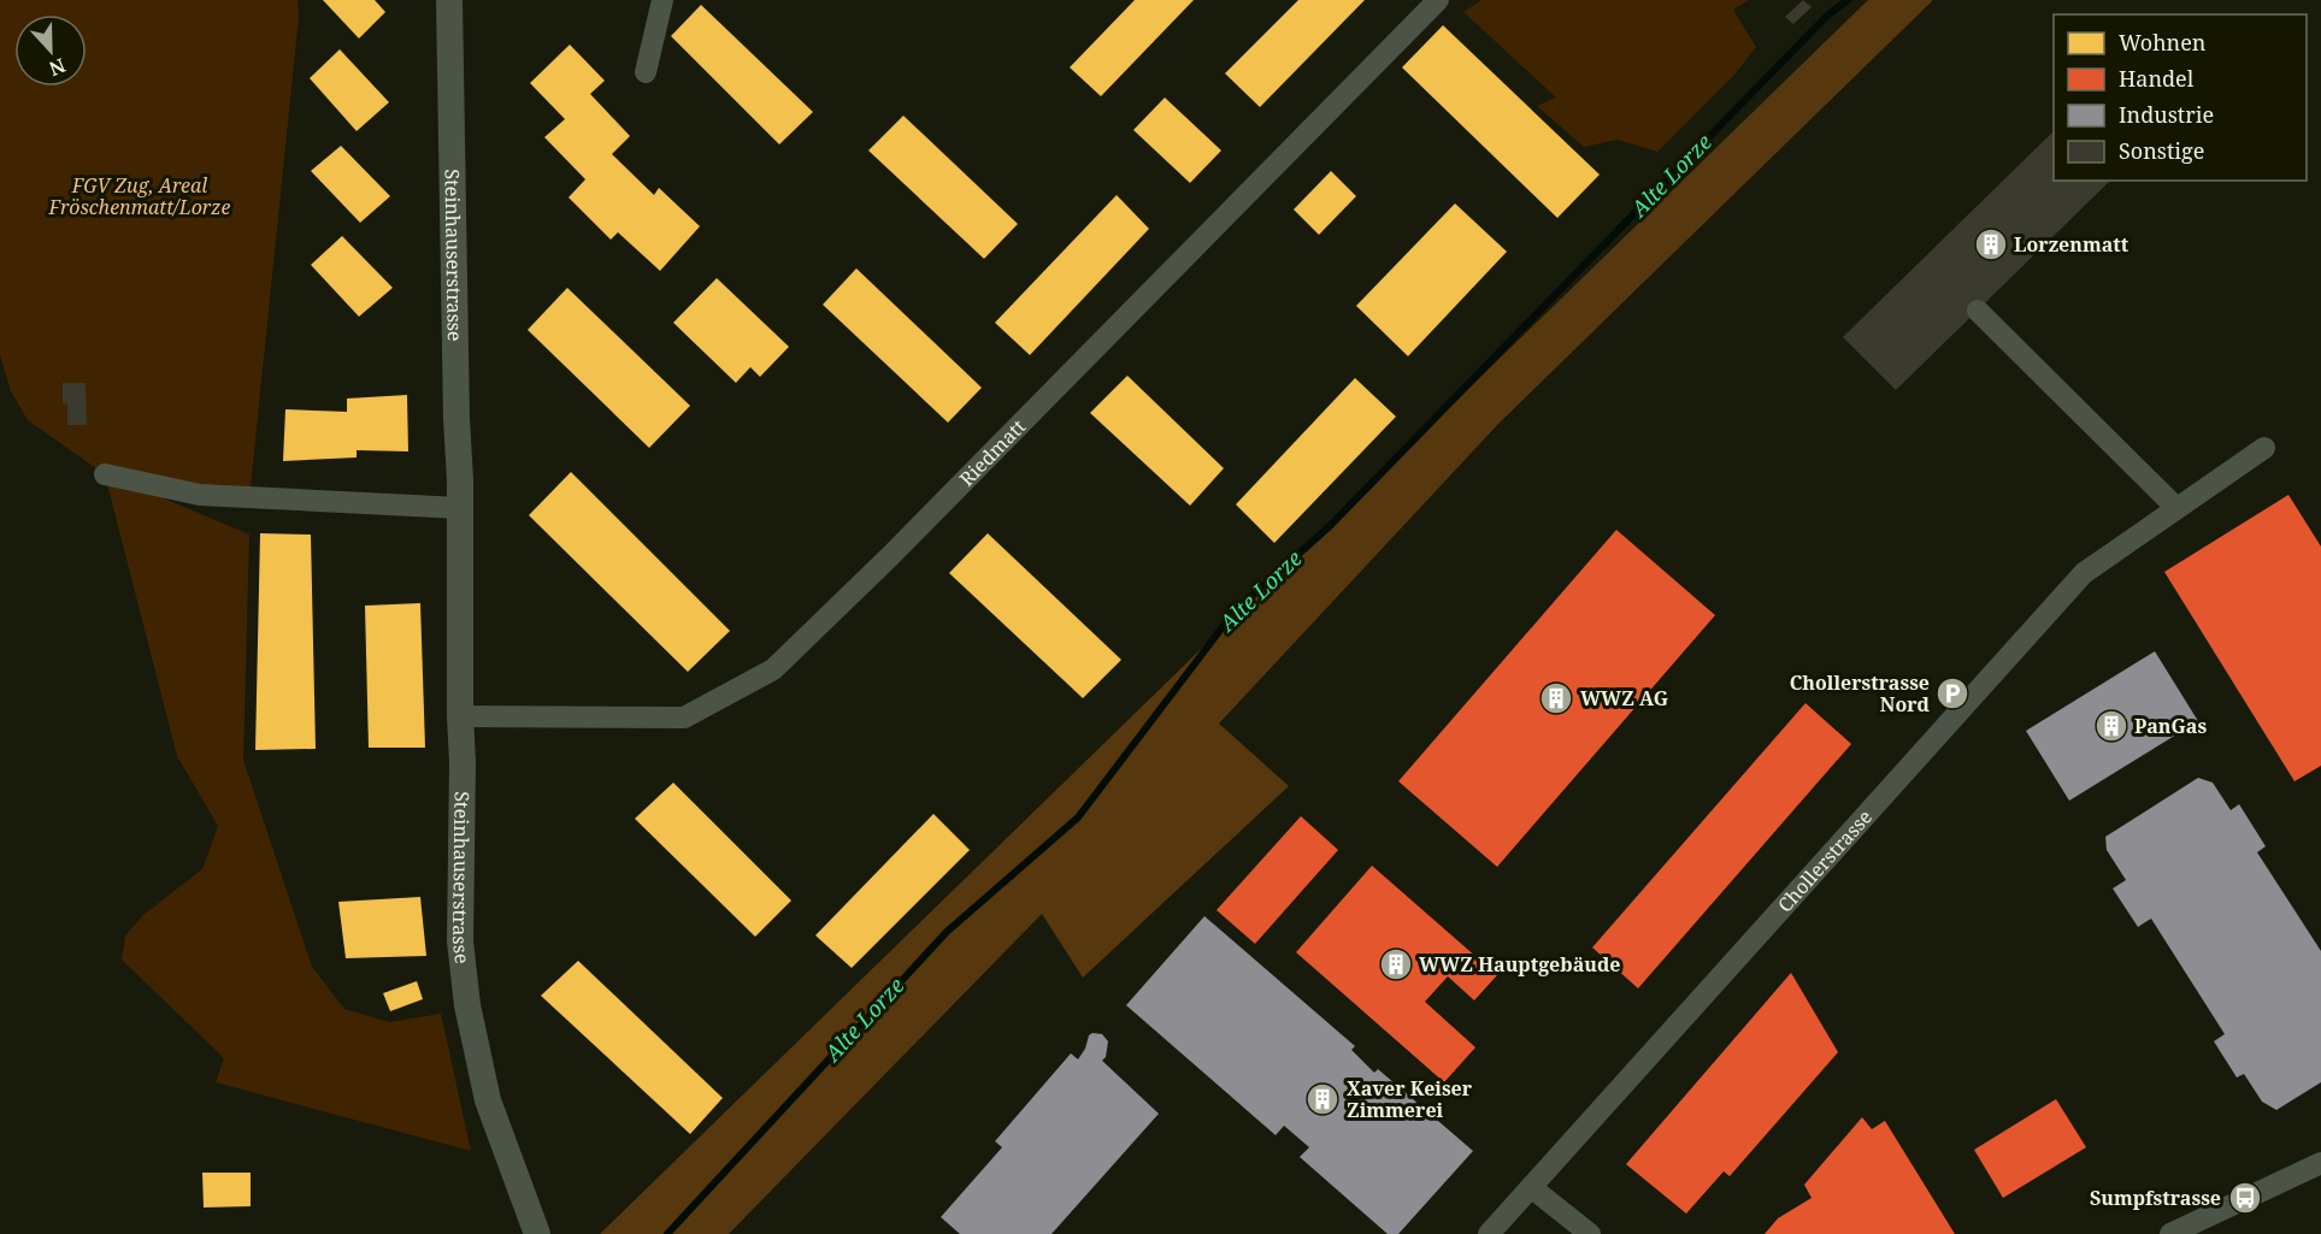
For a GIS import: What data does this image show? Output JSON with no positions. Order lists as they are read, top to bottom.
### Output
{
  "streets": {
    "street": ["Steinhauserstrasse", "Riedmatt", "Chollerstrasse"]
  },
  "crossings": [
    ["Steinhauserstrasse", "Riedmatt"]
  ],
  "water": ["Alte Lorze"],
  "parks": ["FGV Zug, Areal Fröschenmatt/Lorze"],
  "places": {
    "building": [
      "Lorzenmatt",
      "WWZ AG",
      "PanGas",
      "WWZ Hauptgebäude",
      "Xaver Keiser Zimmerei"
    ],
    "parking": ["Chollerstrasse Nord"],
    "bus stop": ["Sumpfstrasse"]
  },
  "legend": [
    "Wohnen",
    "Handel",
    "Industrie",
    "Sonstige"
  ],
  "north": "bottom"
}
